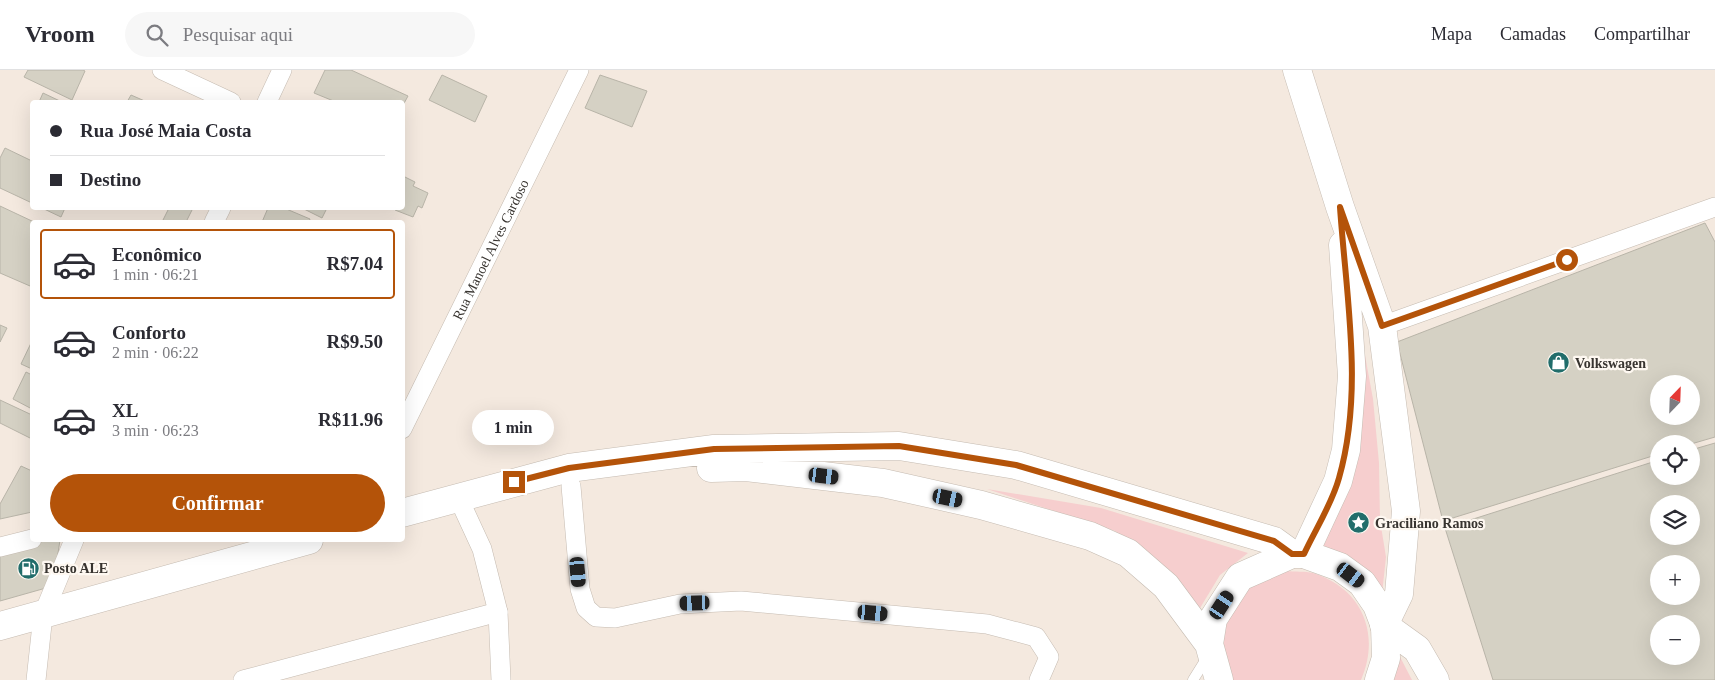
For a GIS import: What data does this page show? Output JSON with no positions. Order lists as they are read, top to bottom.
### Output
{
  "streets": {
    "street": ["Rua Manoel Alves Cardoso"]
  },
  "places": {
    "shop": ["Volkswagen"],
    "place": ["Graciliano Ramos"],
    "fuel station": ["Posto ALE"]
  },
  "north": "top right",
  "page": {
    "header": "Vroom",
    "search": "Pesquisar aqui",
    "nav": ["Mapa", "Camadas", "Compartilhar"],
    "banner": ["Rua José Maia Costa", "Destino"],
    "list": [
      {
        "name": "Econômico",
        "note": "1 min · 06:21",
        "value": "R$7.04"
      },
      {
        "name": "Conforto",
        "note": "2 min · 06:22",
        "value": "R$9.50"
      },
      {
        "name": "XL",
        "note": "3 min · 06:23",
        "value": "R$11.96"
      }
    ],
    "map_buttons": ["+", "−"],
    "bubble": "1 min",
    "buttons": "Confirmar"
  }
}
